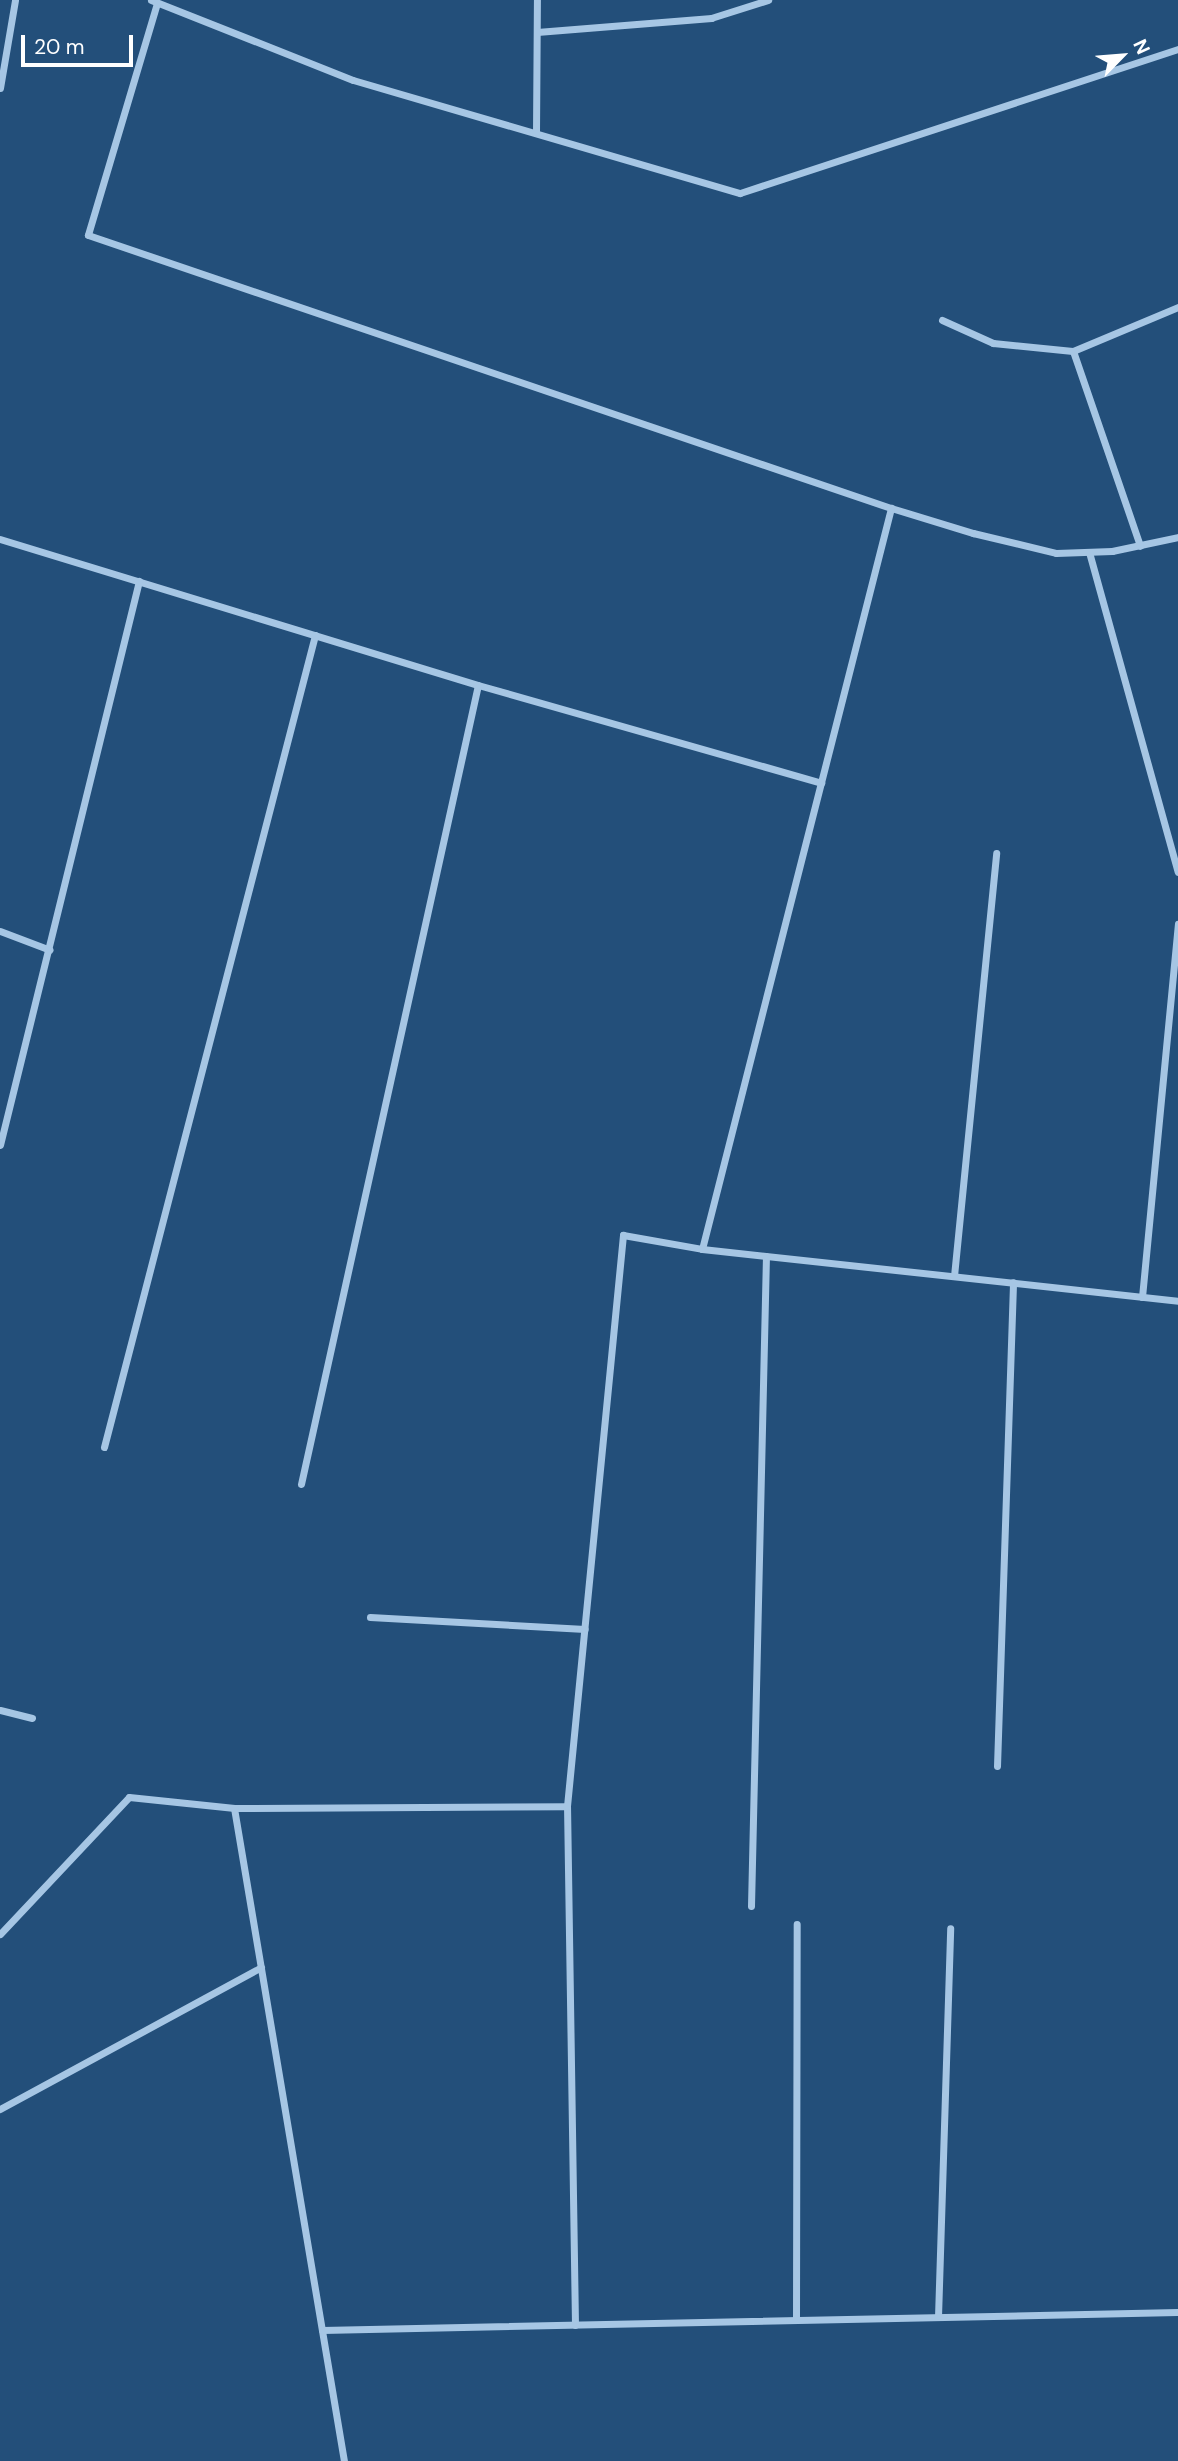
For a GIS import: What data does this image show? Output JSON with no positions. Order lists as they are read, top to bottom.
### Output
{
  "scale_bar": "20 m",
  "north": "top right"
}
